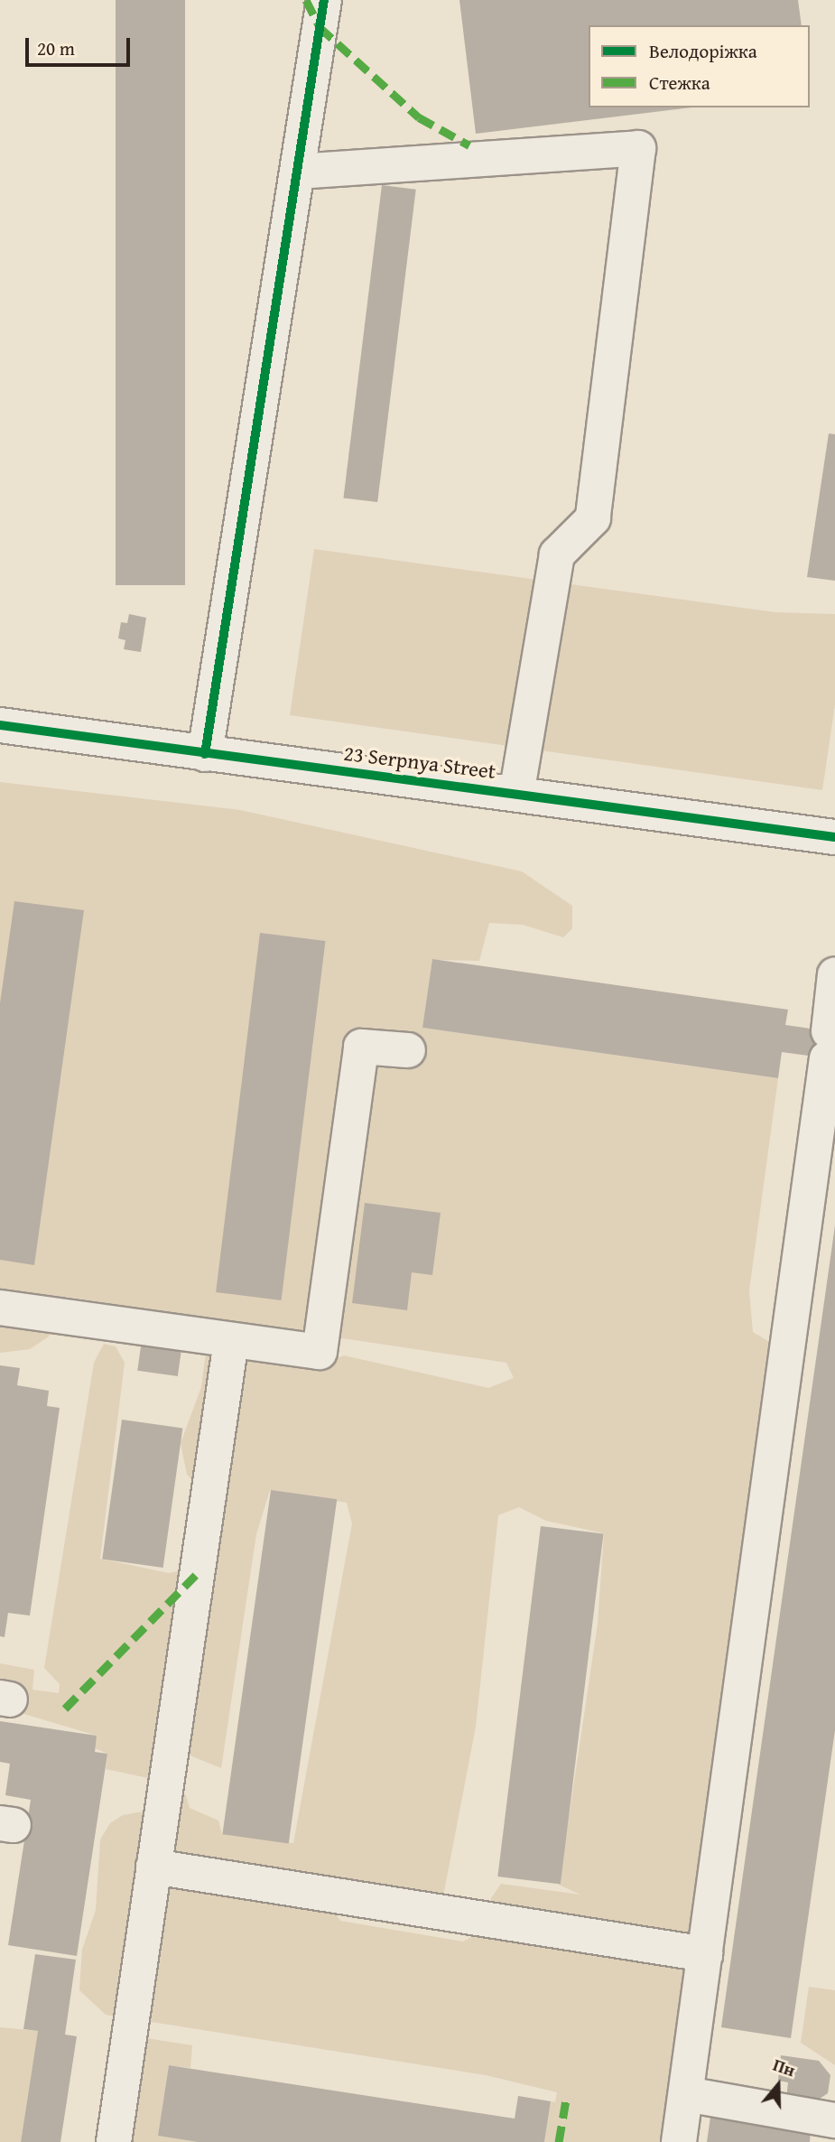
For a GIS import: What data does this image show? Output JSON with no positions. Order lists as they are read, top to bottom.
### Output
{
  "streets": {
    "street": ["23 Serpnya Street"]
  },
  "legend": ["Велодоріжка", "Стежка"],
  "scale_bar": "20 m",
  "north": "top"
}
